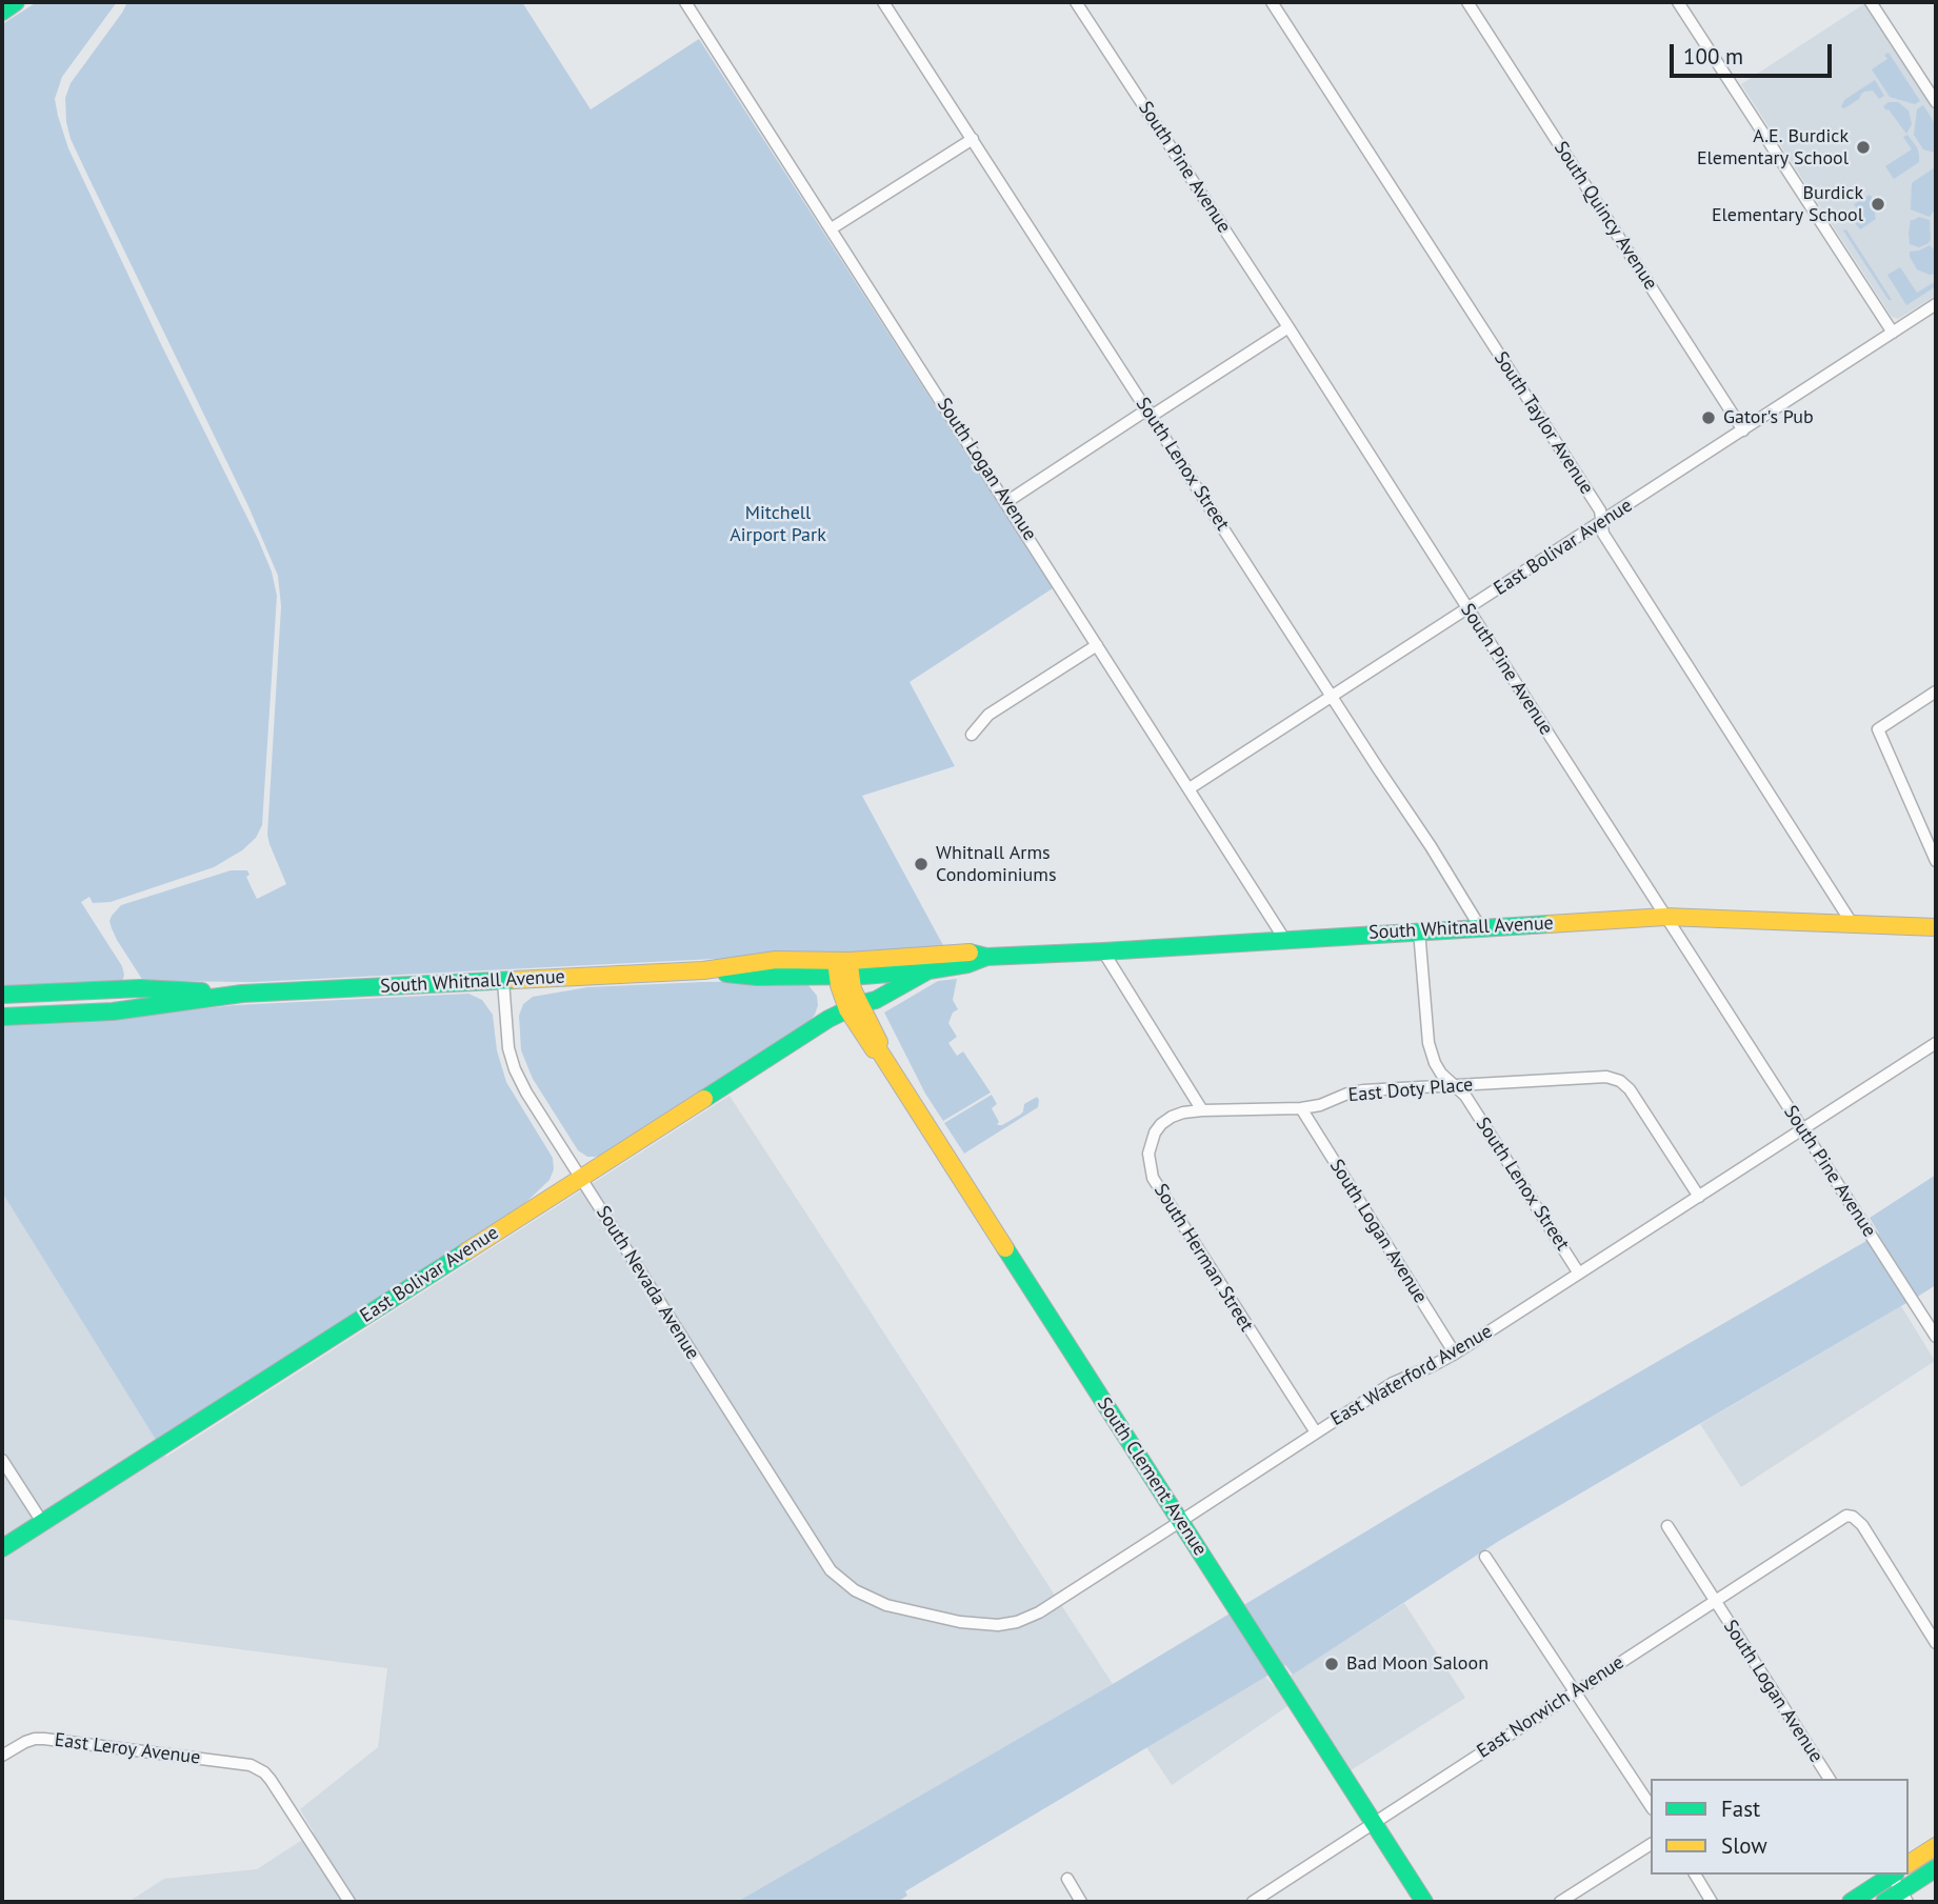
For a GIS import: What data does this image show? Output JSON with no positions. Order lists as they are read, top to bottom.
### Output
{
  "streets": {
    "street": [
      "South Pine Avenue",
      "South Quincy Avenue",
      "South Taylor Avenue",
      "South Lenox Street",
      "South Logan Avenue",
      "East Bolivar Avenue",
      "South Whitnall Avenue",
      "East Doty Place",
      "South Herman Street",
      "South Nevada Avenue",
      "East Waterford Avenue",
      "South Clement Avenue",
      "East Norwich Avenue",
      "East Leroy Avenue"
    ]
  },
  "crossings": [
    ["South Pine Avenue", "East Bolivar Avenue"],
    ["South Pine Avenue", "South Whitnall Avenue"],
    ["South Pine Avenue", "East Waterford Avenue"],
    ["South Quincy Avenue", "East Bolivar Avenue"],
    ["South Taylor Avenue", "East Bolivar Avenue"],
    ["South Taylor Avenue", "South Whitnall Avenue"],
    ["South Lenox Street", "East Bolivar Avenue"],
    ["South Lenox Street", "South Whitnall Avenue"],
    ["South Lenox Street", "East Doty Place"],
    ["South Lenox Street", "East Waterford Avenue"],
    ["South Logan Avenue", "East Bolivar Avenue"],
    ["South Logan Avenue", "South Whitnall Avenue"],
    ["South Logan Avenue", "East Doty Place"],
    ["South Logan Avenue", "East Waterford Avenue"],
    ["South Logan Avenue", "East Norwich Avenue"],
    ["East Bolivar Avenue", "South Whitnall Avenue"],
    ["East Bolivar Avenue", "South Nevada Avenue"],
    ["East Bolivar Avenue", "South Clement Avenue"],
    ["South Whitnall Avenue", "South Nevada Avenue"],
    ["South Whitnall Avenue", "South Clement Avenue"],
    ["East Doty Place", "South Herman Street"],
    ["East Doty Place", "East Waterford Avenue"],
    ["South Herman Street", "East Waterford Avenue"],
    ["South Nevada Avenue", "East Waterford Avenue"],
    ["East Waterford Avenue", "South Clement Avenue"],
    ["South Clement Avenue", "East Norwich Avenue"]
  ],
  "parks": ["Mitchell Airport Park"],
  "places": [
    "A.E. Burdick Elementary School",
    "Burdick Elementary School",
    "Gator's Pub",
    "Whitnall Arms Condominiums",
    "Bad Moon Saloon"
  ],
  "legend": ["Fast", "Slow"],
  "scale_bar": "100 m"
}
